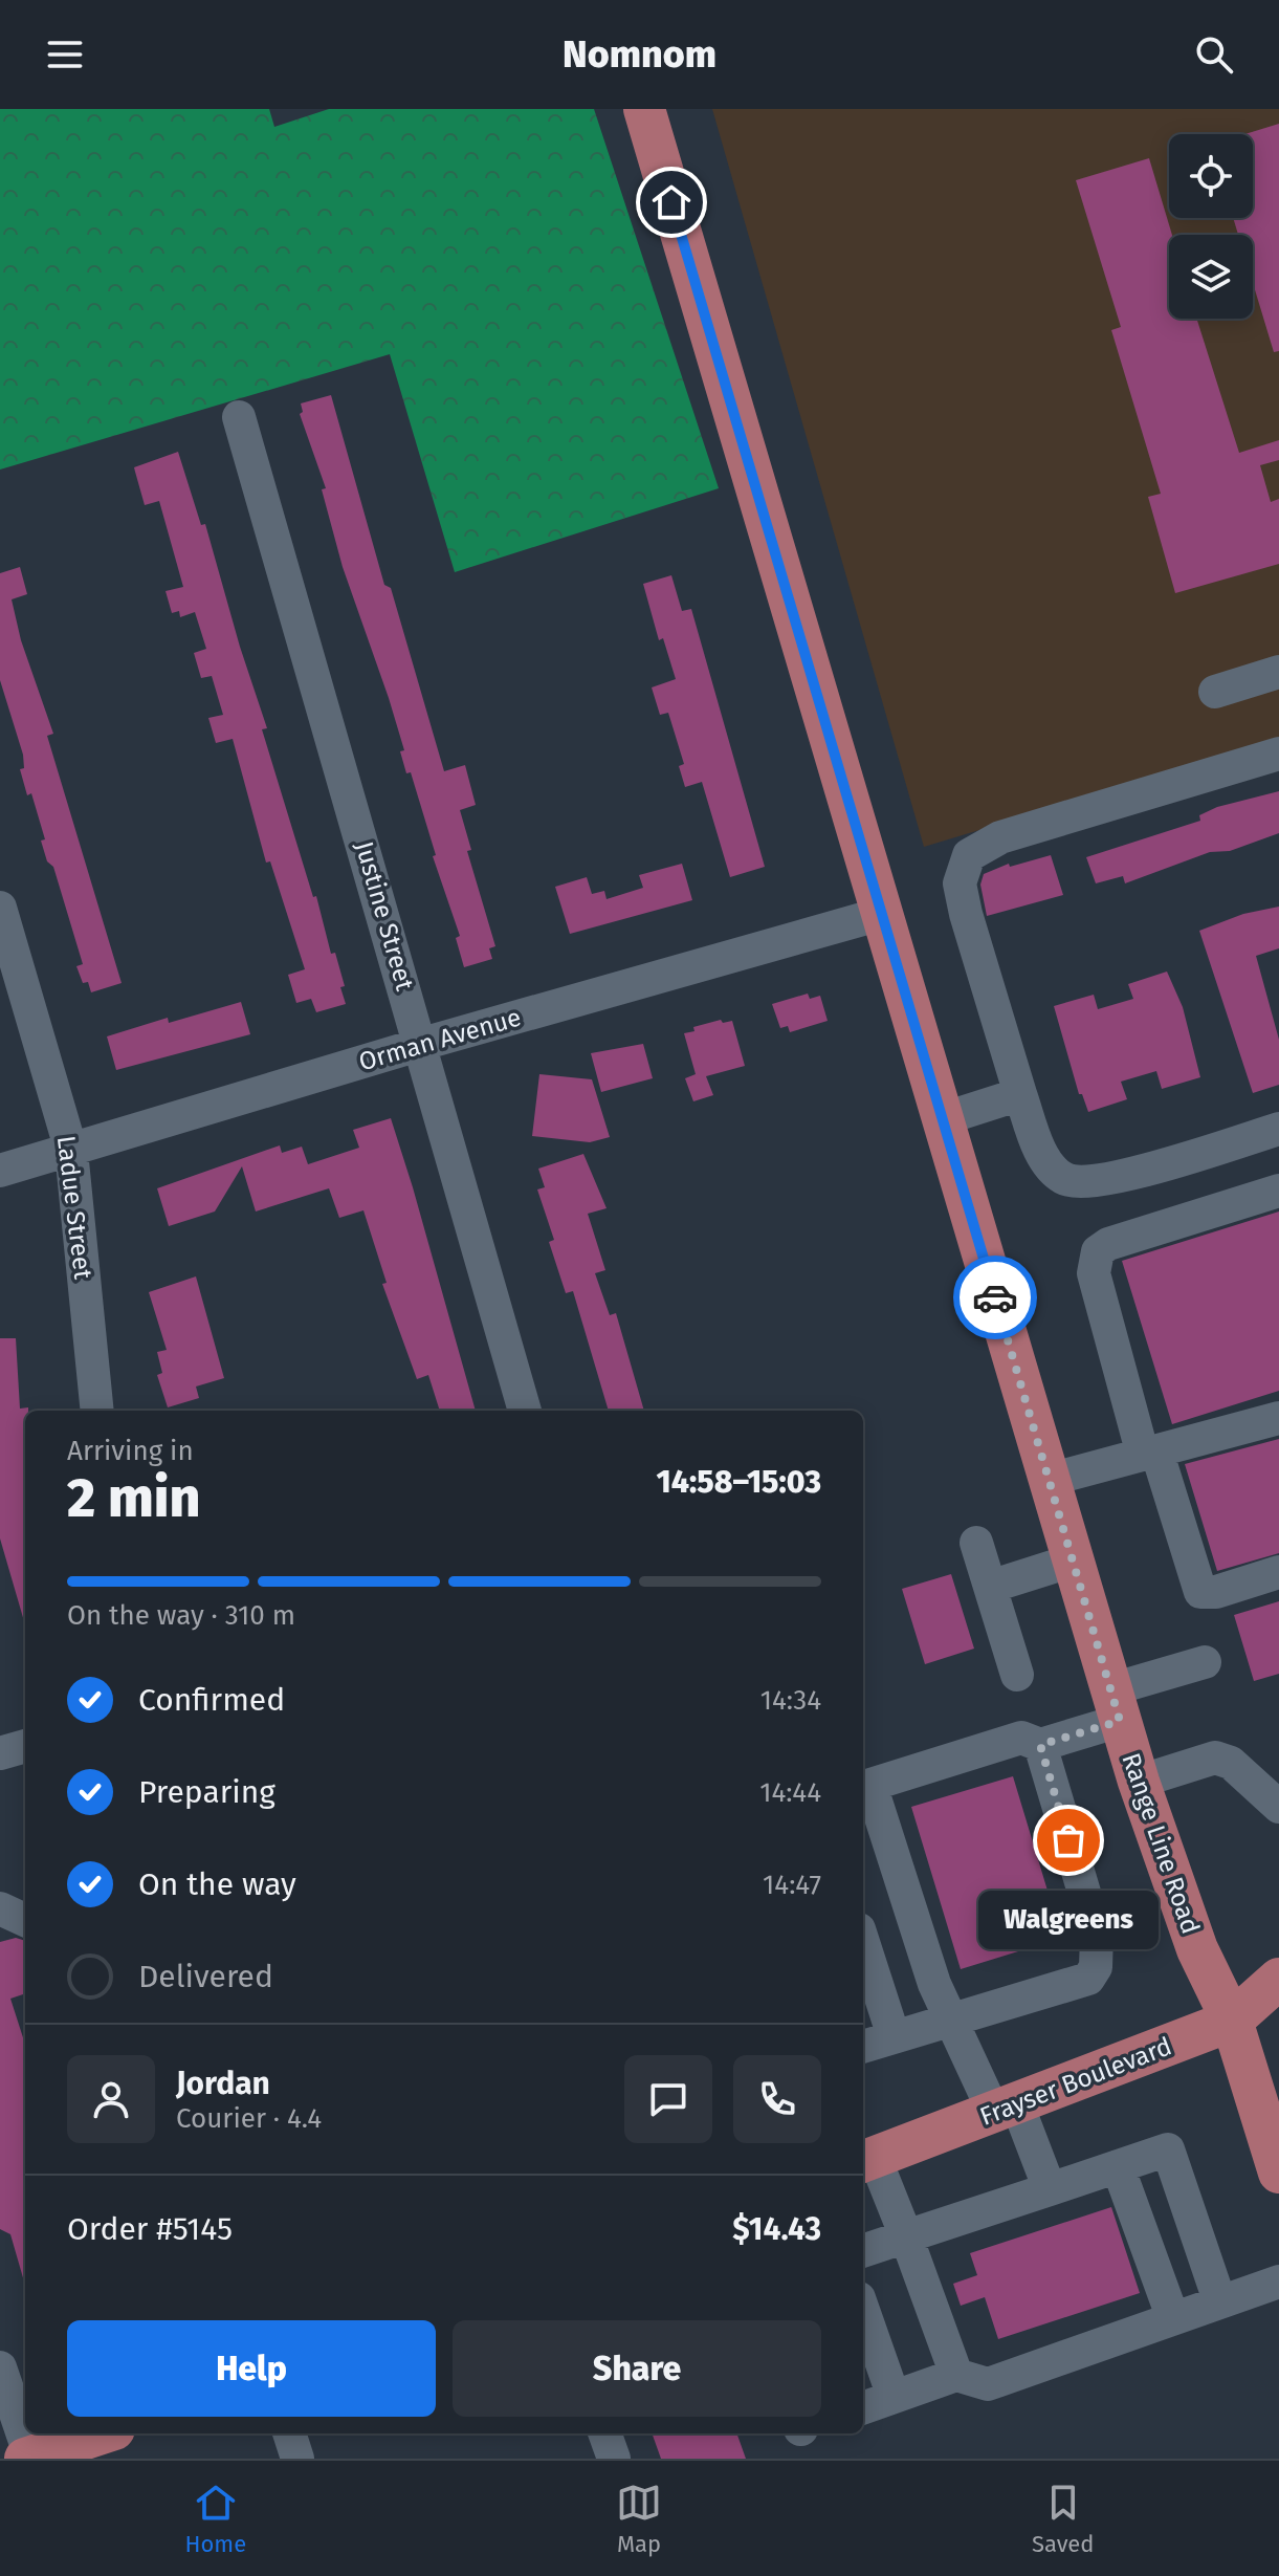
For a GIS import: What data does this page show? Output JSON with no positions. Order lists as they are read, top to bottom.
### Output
{
  "streets": {
    "main road": ["Range Line Road", "Frayser Boulevard"],
    "street": ["Justine Street", "Orman Avenue", "Ladue Street"]
  },
  "crossings": [
    ["Justine Street", "Orman Avenue"],
    ["Orman Avenue", "Ladue Street"],
    ["Orman Avenue", "Range Line Road"],
    ["Range Line Road", "Frayser Boulevard"]
  ],
  "places": ["Walgreens"],
  "page": {
    "header": "Nomnom",
    "heading": ["2 min", "Arriving in", "14:58–15:03"],
    "panel": [
      "Jordan",
      "Courier · 4.4",
      "Order #5145",
      "$14.43"
    ],
    "bar": "On the way · 310 m",
    "list": [
      ["Confirmed", "14:34"],
      ["Preparing", "14:44"],
      ["On the way", "14:47"],
      "Delivered"
    ],
    "bubble": "Walgreens",
    "buttons": ["Help", "Share"],
    "tabs": ["Home", "Map", "Saved"]
  }
}
